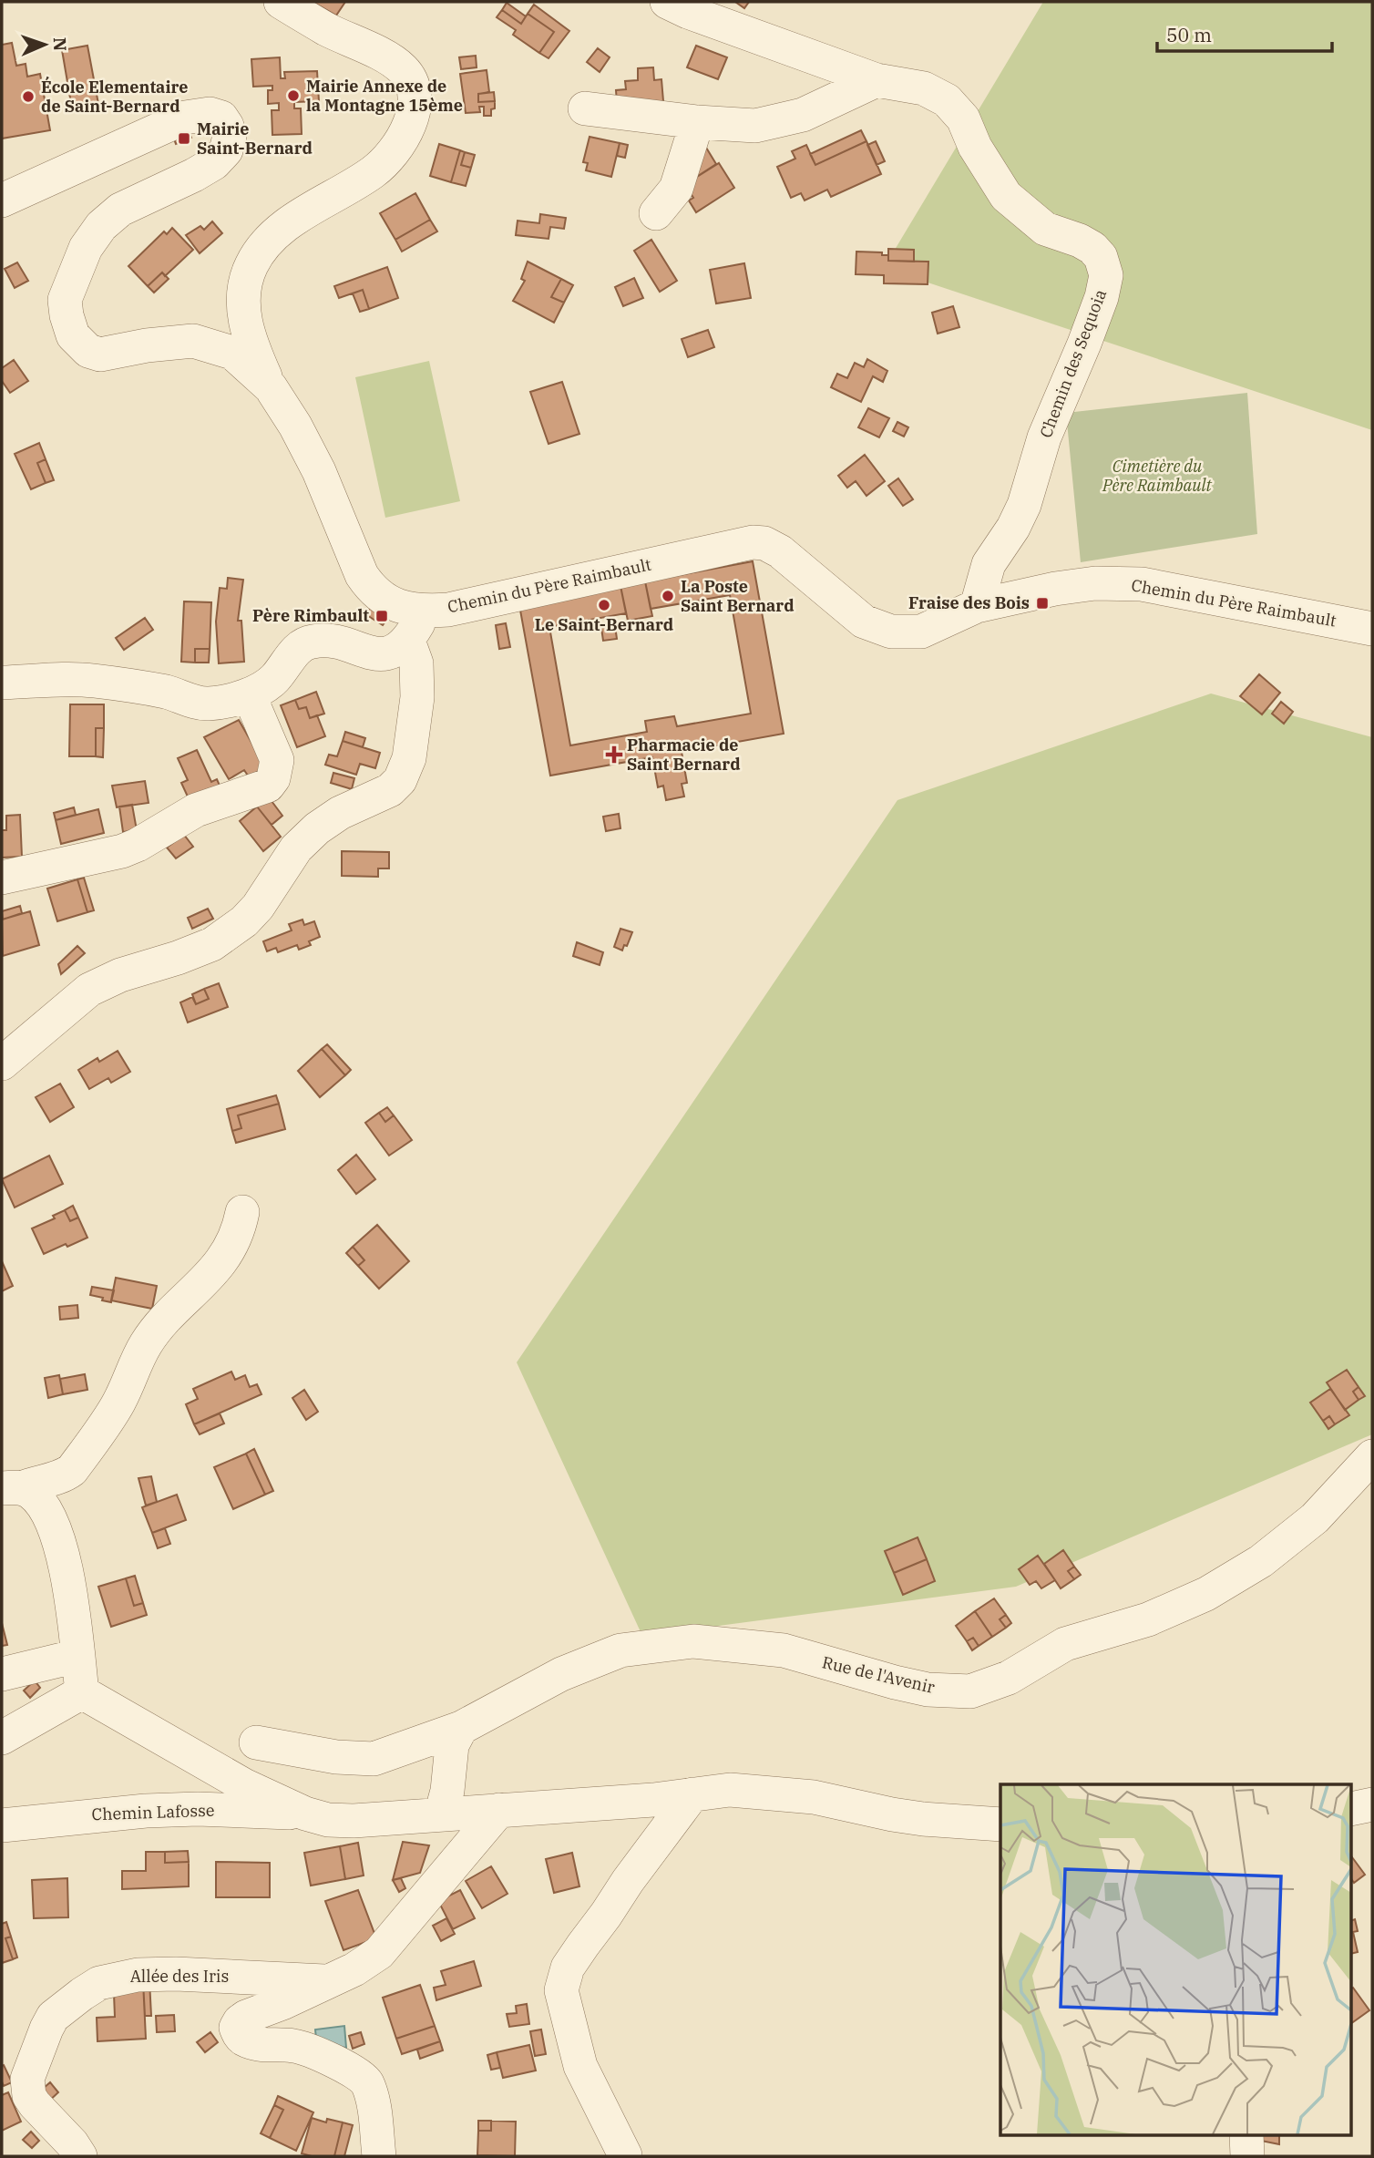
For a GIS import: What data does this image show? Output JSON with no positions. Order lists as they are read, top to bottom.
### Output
{
  "streets": {
    "street": [
      "Chemin des Sequoia",
      "Chemin du Père Raimbault",
      "Rue de l'Avenir",
      "Chemin Lafosse",
      "Allée des Iris"
    ]
  },
  "crossings": [
    ["Chemin des Sequoia", "Chemin du Père Raimbault"]
  ],
  "parks": ["Cimetière du Père Raimbault"],
  "places": {
    "other": [
      "Mairie Annexe de la Montagne 15ème",
      "École Elementaire de Saint-Bernard",
      "La Poste Saint Bernard",
      "Le Saint-Bernard"
    ],
    "transit": ["Mairie Saint-Bernard", "Fraise des Bois", "Père Rimbault"],
    "health": ["Pharmacie de Saint Bernard"]
  },
  "scale_bar": "50 m",
  "north": "right"
}
